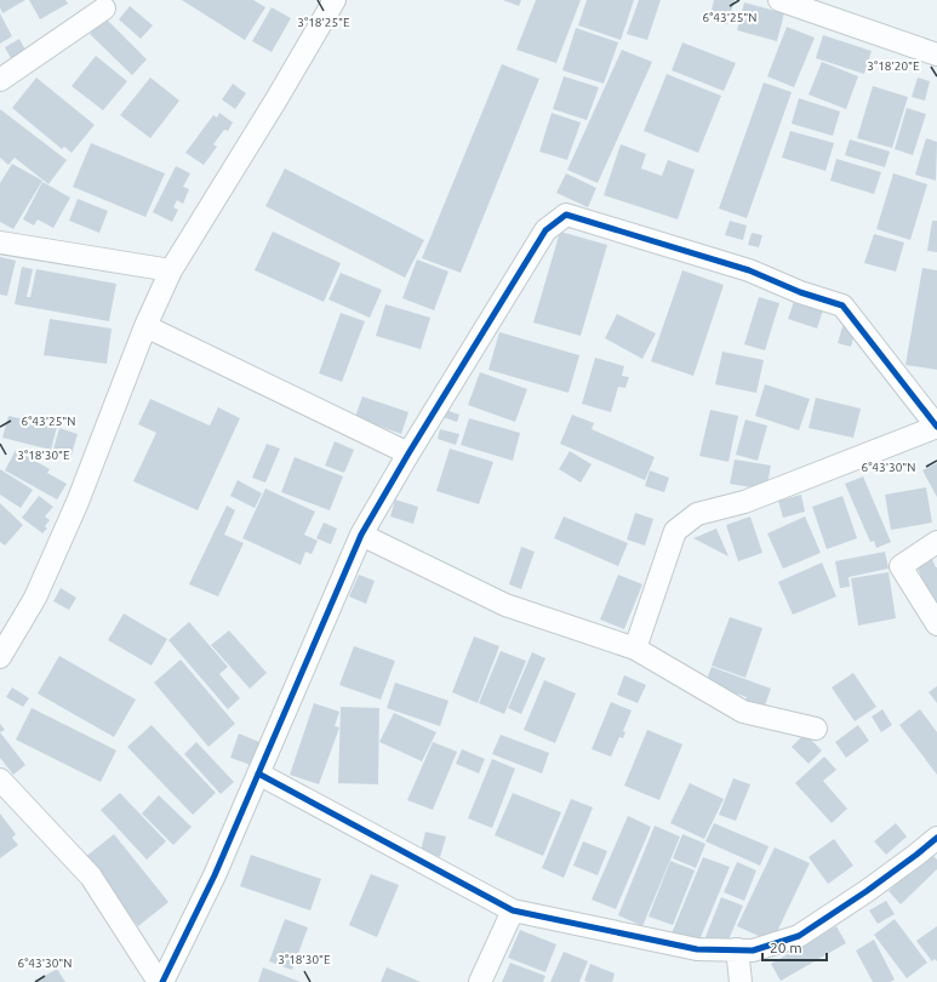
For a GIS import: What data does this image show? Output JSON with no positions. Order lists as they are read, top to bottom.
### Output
{
  "scale_bar": "20 m",
  "coordinates": [
    "6°43'25\"N",
    "3°18'25\"E",
    "3°18'20\"E",
    "3°18'30\"E",
    "6°43'30\"N"
  ]
}
